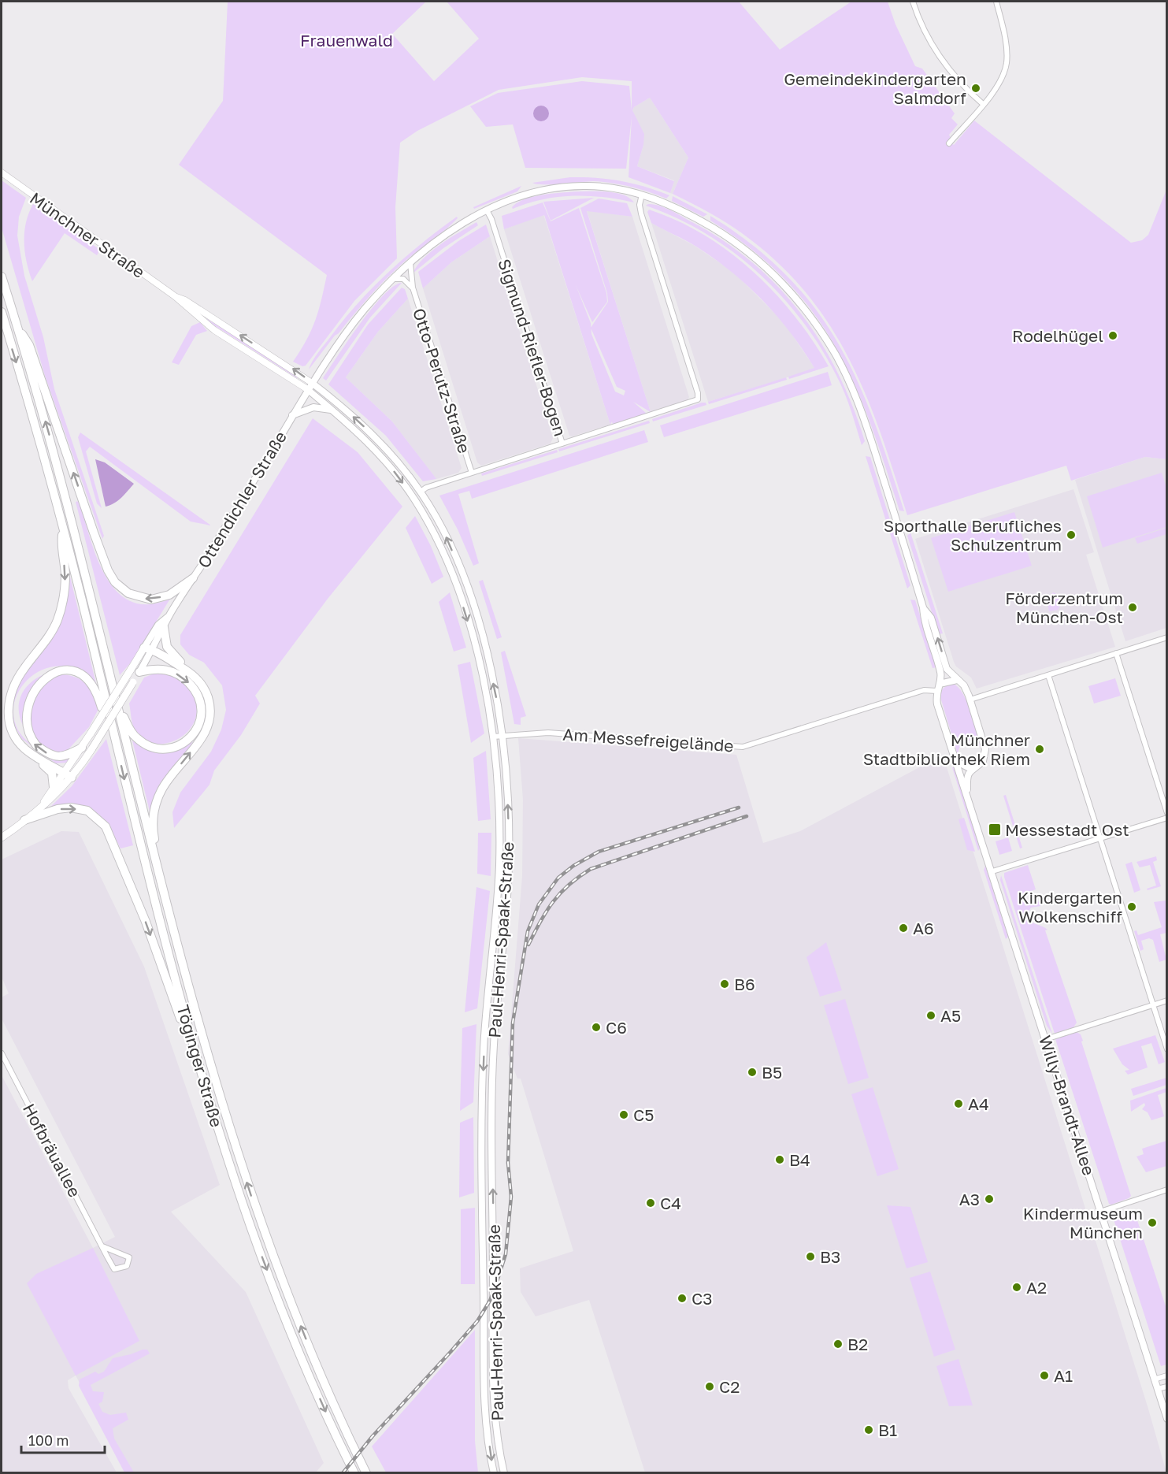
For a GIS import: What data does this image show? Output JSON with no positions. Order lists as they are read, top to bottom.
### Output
{
  "streets": {
    "highway": ["Töginger Straße"],
    "main road": ["Ottendichler Straße", "Paul-Henri-Spaak-Straße", "Willy-Brandt-Allee"],
    "street": [
      "Münchner Straße",
      "Sigmund-Riefler-Bogen",
      "Otto-Perutz-Straße",
      "Am Messefreigelände",
      "Hofbräuallee"
    ]
  },
  "crossings": [
    ["Münchner Straße", "Ottendichler Straße"],
    ["Münchner Straße", "Paul-Henri-Spaak-Straße"],
    ["Sigmund-Riefler-Bogen", "Ottendichler Straße"],
    ["Otto-Perutz-Straße", "Ottendichler Straße"],
    ["Ottendichler Straße", "Paul-Henri-Spaak-Straße"],
    ["Ottendichler Straße", "Willy-Brandt-Allee"],
    ["Am Messefreigelände", "Paul-Henri-Spaak-Straße"],
    ["Am Messefreigelände", "Willy-Brandt-Allee"]
  ],
  "parks": ["Frauenwald"],
  "places": {
    "other": [
      "Gemeindekindergarten Salmdorf",
      "Rodelhügel",
      "Sporthalle Berufliches Schulzentrum",
      "Förderzentrum München-Ost",
      "Münchner Stadtbibliothek Riem",
      "Kindergarten Wolkenschiff",
      "A6",
      "B6",
      "A5",
      "C6",
      "B5",
      "A4",
      "C5",
      "B4",
      "A3",
      "C4",
      "Kindermuseum München",
      "B3",
      "A2",
      "C3",
      "B2",
      "A1",
      "C2",
      "B1"
    ],
    "transit": ["Messestadt Ost"]
  },
  "scale_bar": "100 m"
}
